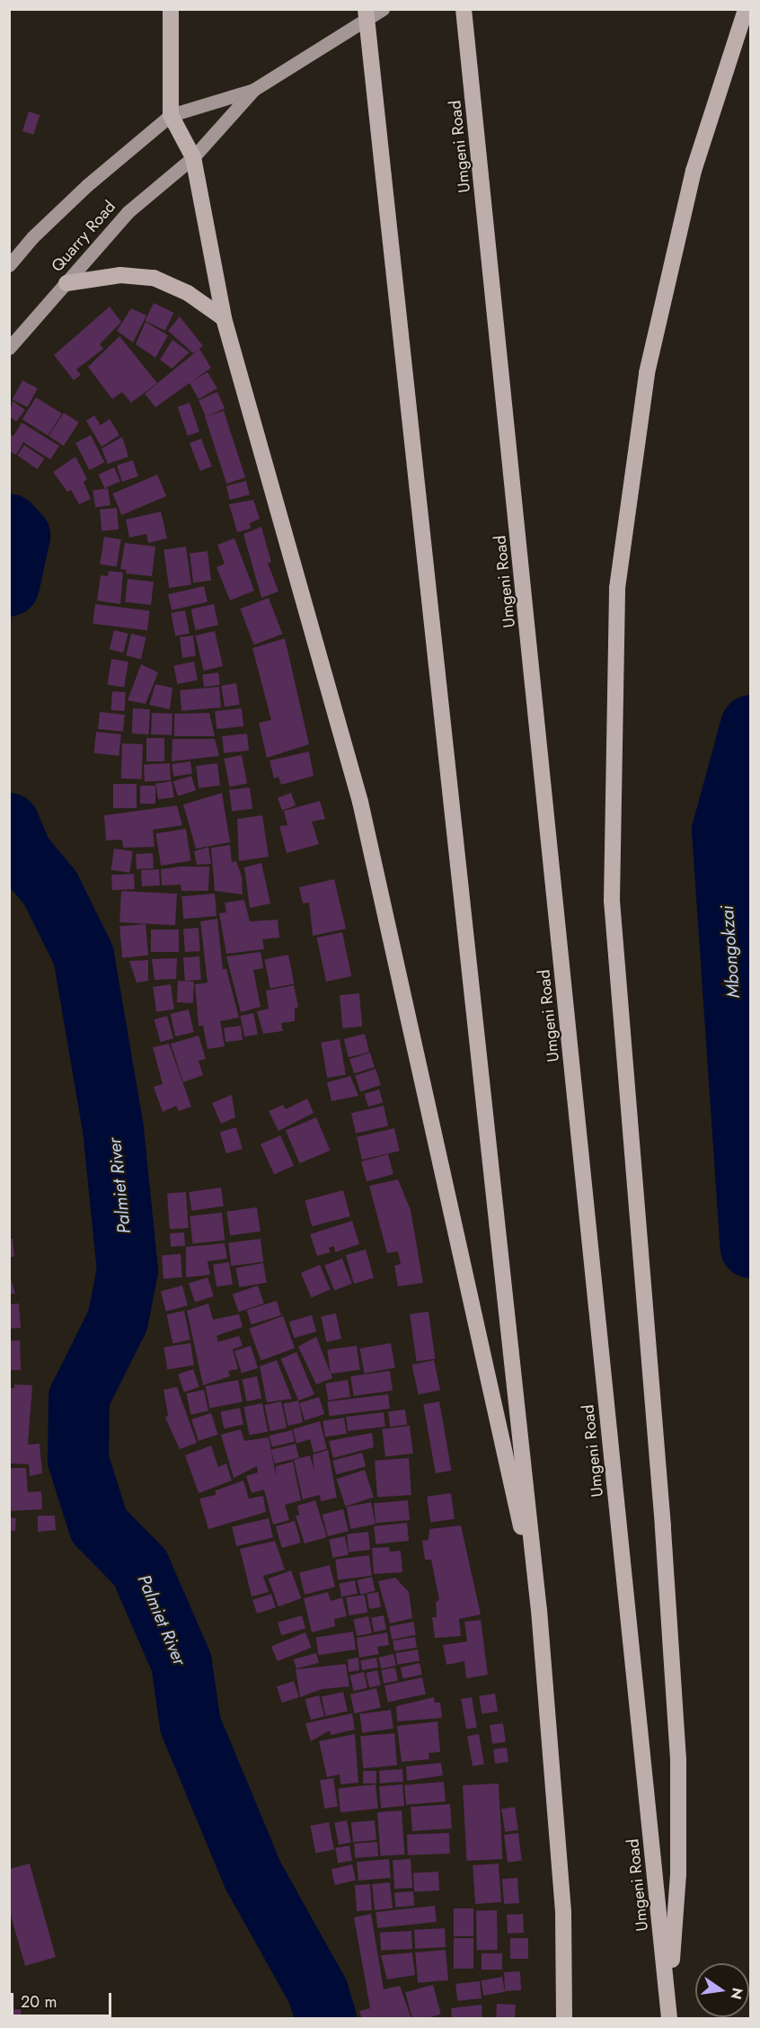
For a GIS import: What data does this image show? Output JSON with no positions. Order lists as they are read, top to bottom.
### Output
{
  "streets": {
    "highway": ["Umgeni Road"],
    "main road": ["Quarry Road"]
  },
  "water": ["Mbongokzai", "Palmiet River"],
  "scale_bar": "20 m",
  "north": "right"
}
